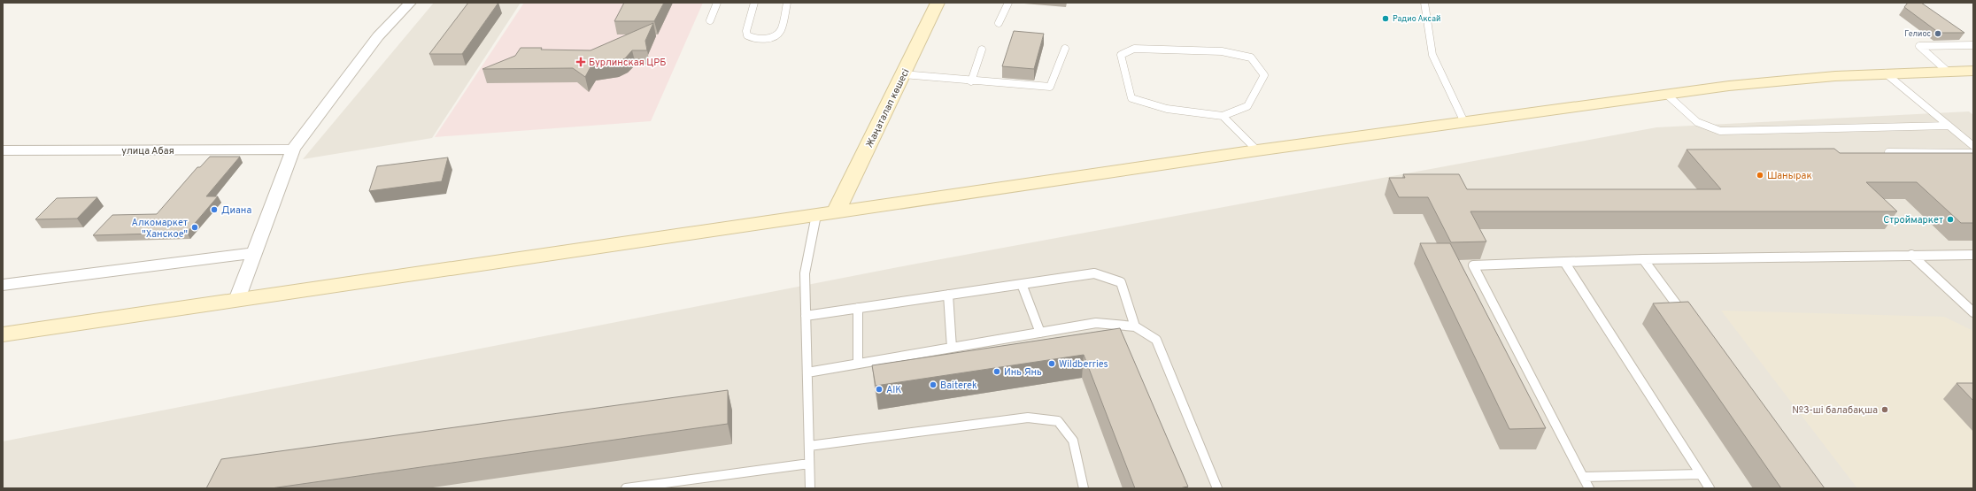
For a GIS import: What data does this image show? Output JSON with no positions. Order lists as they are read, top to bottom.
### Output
{
  "streets": {
    "main road": ["Жаңаталап көшесі"],
    "street": ["улица Абая"]
  },
  "places": {
    "other": [
      "Радио Аксай",
      "Гелиос",
      "Шанырак",
      "Диана",
      "Строймаркет",
      "Алкомаркет \"Ханское\"",
      "Wildberries",
      "Инь Янь",
      "Baiterek",
      "AIK",
      "№3-ші балабақша"
    ],
    "health": ["Бурлинская ЦРБ"]
  }
}
